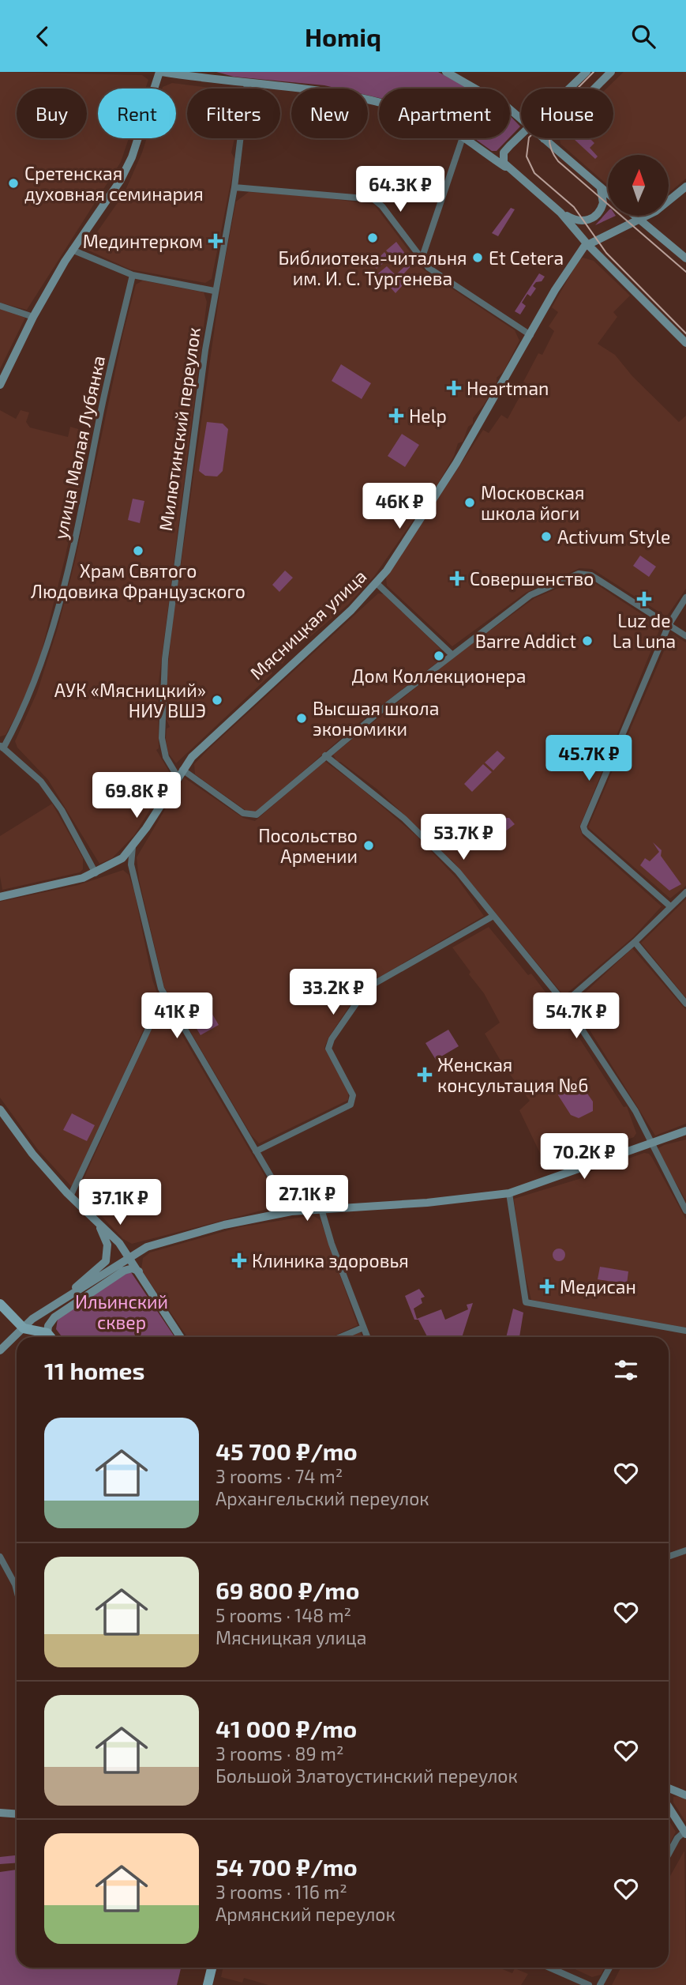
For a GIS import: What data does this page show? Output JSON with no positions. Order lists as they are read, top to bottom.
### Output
{
  "streets": {
    "main road": ["Мясницкая улица"],
    "street": ["Милютинский переулок", "улица Малая Лубянка"]
  },
  "crossings": [
    ["Милютинский переулок", "Мясницкая улица"]
  ],
  "parks": ["Ильинский сквер"],
  "places": {
    "other": [
      "Сретенская духовная семинария",
      "Библиотека-читальня им. И. С. Тургенева",
      "Et Cetera",
      "Московская школа йоги",
      "Activum Style",
      "Храм Святого Людовика Французского",
      "Barre Addict",
      "Дом Коллекционера",
      "АУК «Мясницкий» НИУ ВШЭ",
      "Высшая школа экономики",
      "Посольство Армении"
    ],
    "health": [
      "Мединтерком",
      "Heartman",
      "Help",
      "Совершенство",
      "Luz de La Luna",
      "Женская консультация №6",
      "Клиника здоровья",
      "Медисан"
    ]
  },
  "north": "top",
  "page": {
    "header": "Homiq",
    "chip": [
      "Buy",
      "Rent",
      "Filters",
      "New",
      "Apartment",
      "House"
    ],
    "price": [
      "64.3K ₽",
      "46K ₽",
      "45.7K ₽",
      "69.8K ₽",
      "53.7K ₽",
      "33.2K ₽",
      "41K ₽",
      "54.7K ₽",
      "70.2K ₽",
      "27.1K ₽",
      "37.1K ₽"
    ],
    "heading": "11 homes",
    "list": [
      {
        "name": "45 700 ₽/mo",
        "note": "3 rooms · 74 m² · Архангельский переулок"
      },
      {
        "name": "69 800 ₽/mo",
        "note": "5 rooms · 148 m² · Мясницкая улица"
      },
      {
        "name": "41 000 ₽/mo",
        "note": "3 rooms · 89 m² · Большой Златоустинский переулок"
      },
      {
        "name": "54 700 ₽/mo",
        "note": "3 rooms · 116 m² · Армянский переулок"
      }
    ]
  }
}
